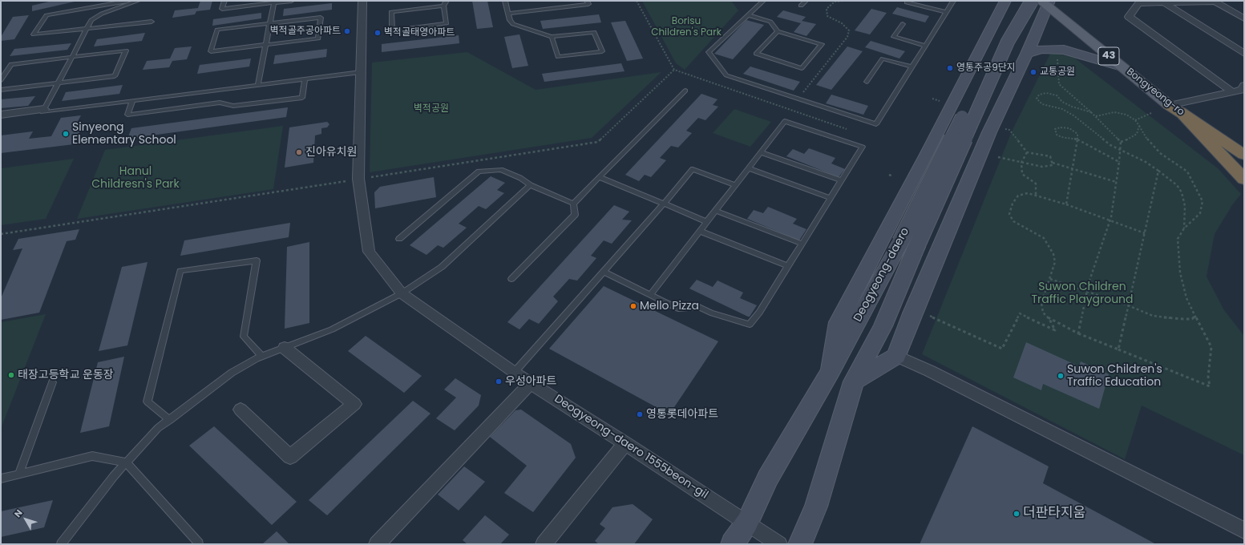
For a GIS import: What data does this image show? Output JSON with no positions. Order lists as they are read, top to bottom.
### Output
{
  "streets": {
    "highway": ["43", "Bongyeong-ro"],
    "main road": ["Deogyeong-daero"],
    "street": ["Deogyeong-daero 1555beon-gil"]
  },
  "crossings": [
    ["Deogyeong-daero", "Deogyeong-daero 1555beon-gil"]
  ],
  "parks": [
    "Borisu Children's Park",
    "벽적공원",
    "Hanul Childresn's Park",
    "Suwon Children Traffic Playground"
  ],
  "places": [
    "벽적골주공아파트",
    "벽적골태영아파트",
    "영통주공9단지",
    "교통공원",
    "Sinyeong Elementary School",
    "진아유치원",
    "Mello Pizza",
    "태장고등학교 운동장",
    "Suwon Children's Traffic Education",
    "우성아파트",
    "영통롯데아파트",
    "더판타지움"
  ],
  "north": "top left"
}
